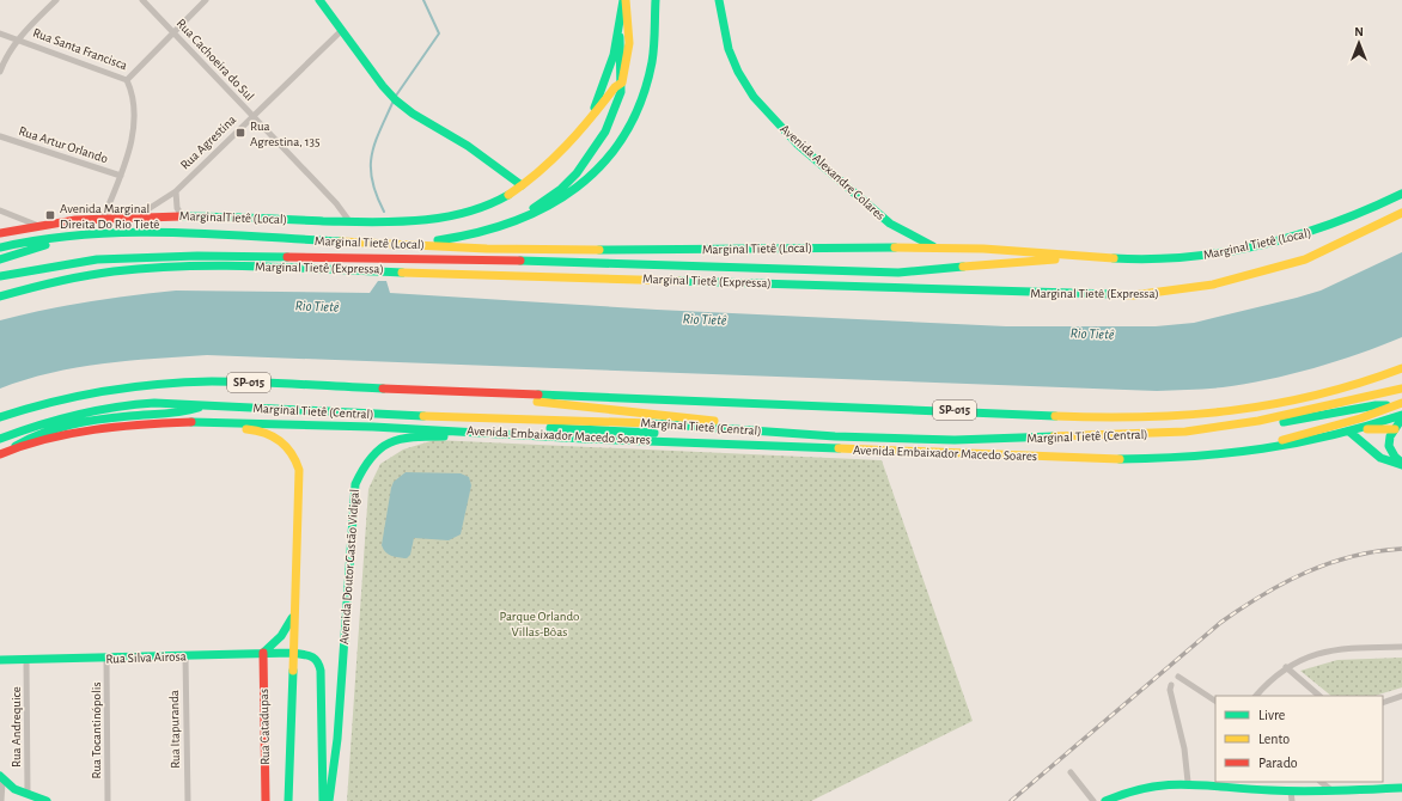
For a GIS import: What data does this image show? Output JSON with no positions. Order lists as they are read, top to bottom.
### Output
{
  "streets": {
    "main road": [
      "Avenida Alexandre Colares",
      "MarginalTietê (Local)",
      "Marginal Tietê (Local)",
      "Marginal Tietê (Expressa)",
      "SP-015",
      "Marginal Tietê (Central)",
      "Avenida Embaixador Macedo Soares",
      "Avenida Doutor Gastão Vidigal",
      "Rua Silva Airosa",
      "Rua Catadupas"
    ],
    "street": [
      "Rua Santa Francisca",
      "Rua Cachoeira do Sul",
      "Rua Agrestina",
      "Rua Artur Orlando",
      "Rua Andrequice",
      "Rua Itapuranda",
      "Rua Tocantinópolis"
    ]
  },
  "crossings": [
    ["Rua Santa Francisca", "Rua Cachoeira do Sul"],
    ["Rua Cachoeira do Sul", "Rua Agrestina"],
    ["Rua Cachoeira do Sul", "MarginalTietê (Local)"],
    ["Rua Agrestina", "MarginalTietê (Local)"],
    ["Avenida Alexandre Colares", "Marginal Tietê (Local)"],
    ["Avenida Embaixador Macedo Soares", "Avenida Doutor Gastão Vidigal"],
    ["Rua Silva Airosa", "Rua Andrequice"],
    ["Rua Silva Airosa", "Rua Catadupas"],
    ["Rua Silva Airosa", "Rua Itapuranda"],
    ["Rua Silva Airosa", "Rua Tocantinópolis"]
  ],
  "water": ["Rio Tietê"],
  "parks": ["Parque Orlando Villas-Bôas"],
  "places": {
    "transit": ["Rua Agrestina, 135", "Avenida Marginal Direita Do Rio Tietê"]
  },
  "legend": ["Livre", "Lento", "Parado"],
  "north": "top"
}
